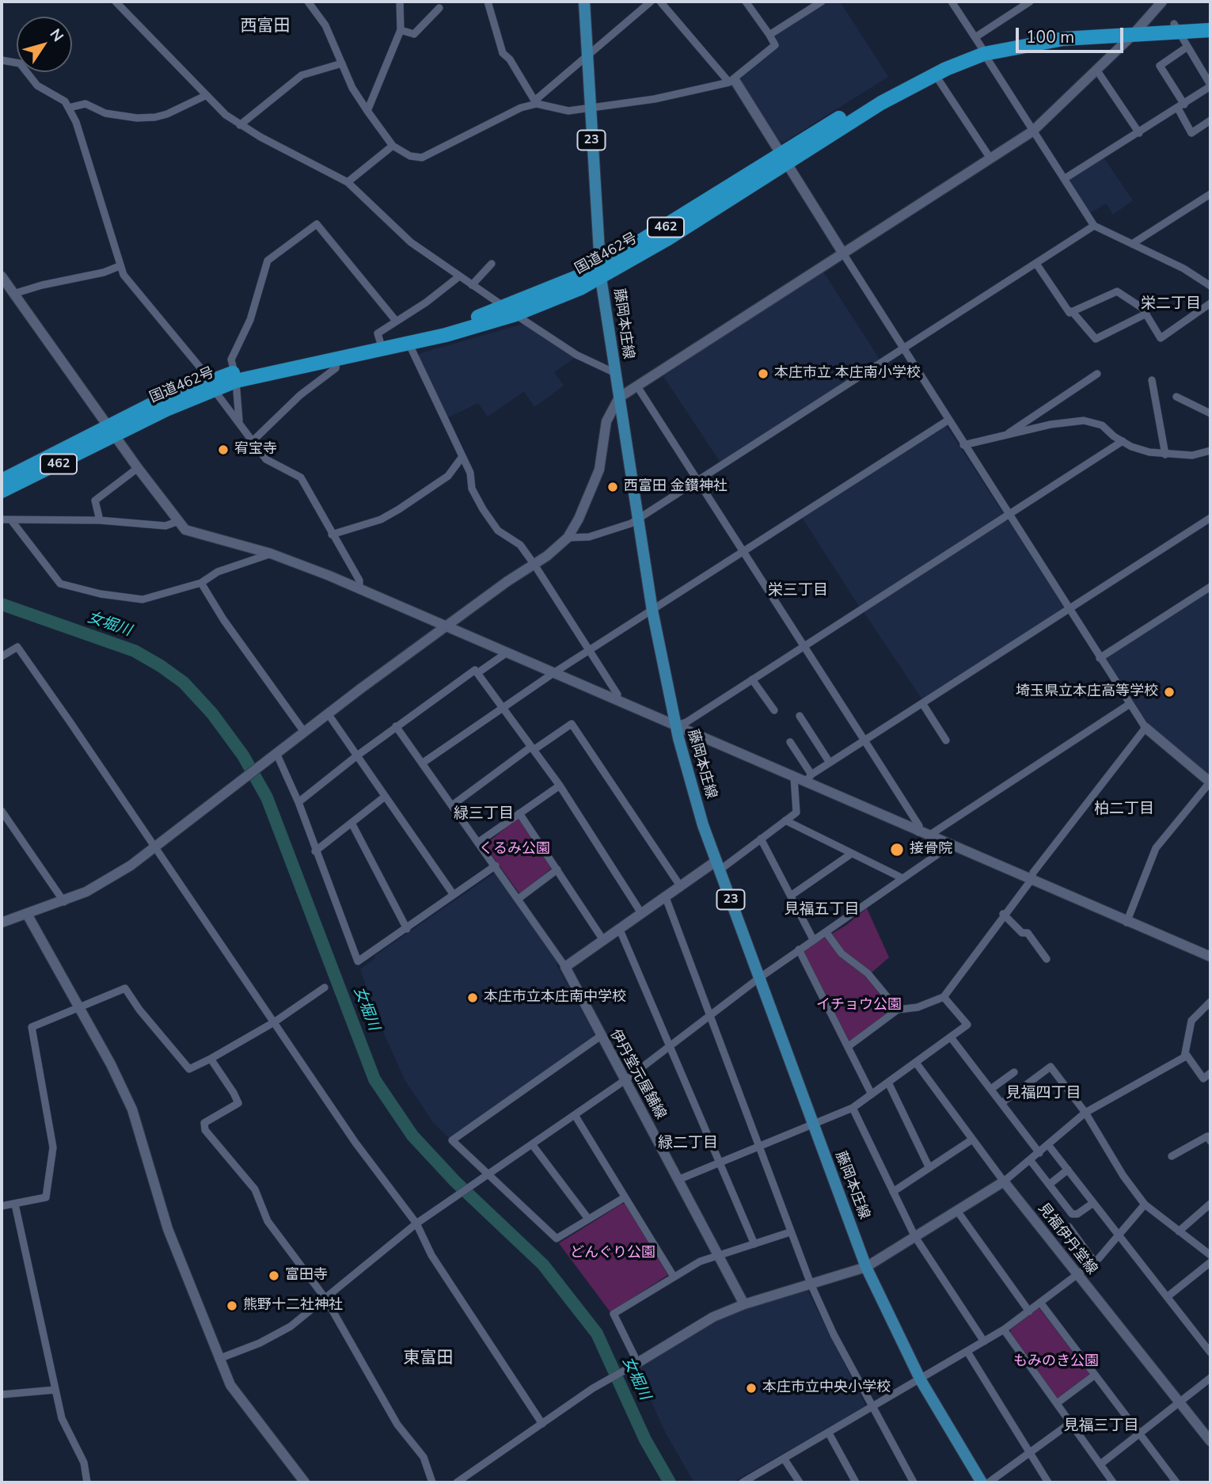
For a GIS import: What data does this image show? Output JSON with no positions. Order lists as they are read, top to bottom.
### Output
{
  "streets": {
    "highway": ["462", "国道462号"],
    "main road": ["23", "藤岡本庄線"],
    "street": ["伊丹堂元屋舗線", "見福伊丹堂線"]
  },
  "crossings": [
    ["国道462号", "藤岡本庄線"]
  ],
  "districts": [
    "西富田",
    "栄二丁目",
    "栄三丁目",
    "柏二丁目",
    "緑三丁目",
    "見福五丁目",
    "見福四丁目",
    "緑二丁目",
    "東富田",
    "見福三丁目"
  ],
  "water": ["女堀川"],
  "parks": [
    "くるみ公園",
    "イチョウ公園",
    "どんぐり公園",
    "もみのき公園"
  ],
  "places": [
    "本庄市立 本庄南小学校",
    "宥宝寺",
    "西富田 金鑚神社",
    "埼玉県立本庄高等学校",
    "接骨院",
    "本庄市立本庄南中学校",
    "富田寺",
    "熊野十二社神社",
    "本庄市立中央小学校"
  ],
  "scale_bar": "100 m",
  "north": "top right"
}
